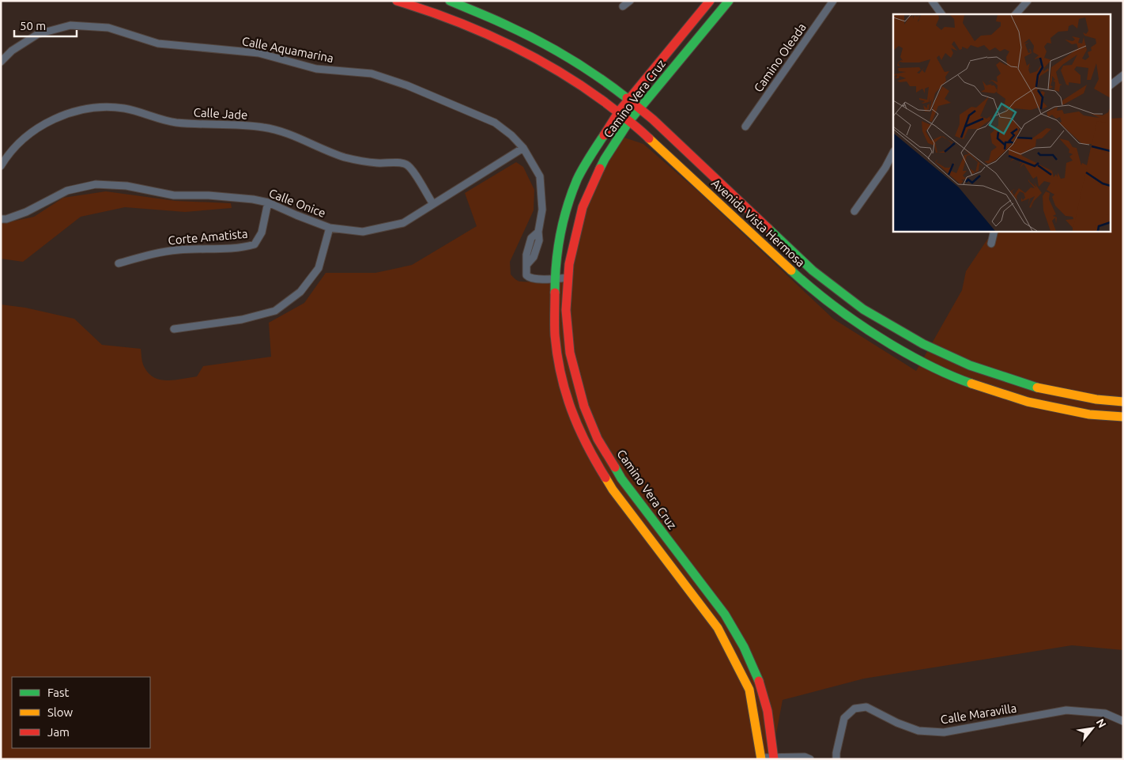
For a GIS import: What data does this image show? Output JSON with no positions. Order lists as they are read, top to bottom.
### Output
{
  "streets": {
    "main road": ["Camino Vera Cruz", "Avenida Vista Hermosa"],
    "street": [
      "Calle Aquamarina",
      "Camino Oleada",
      "Calle Jade",
      "Calle Onice",
      "Corte Amatista",
      "Calle Maravilla"
    ]
  },
  "crossings": [
    ["Calle Aquamarina", "Camino Vera Cruz"],
    ["Calle Aquamarina", "Calle Onice"],
    ["Camino Vera Cruz", "Avenida Vista Hermosa"],
    ["Calle Jade", "Calle Onice"],
    ["Calle Onice", "Corte Amatista"]
  ],
  "legend": ["Fast", "Slow", "Jam"],
  "scale_bar": "50 m",
  "north": "top right"
}
